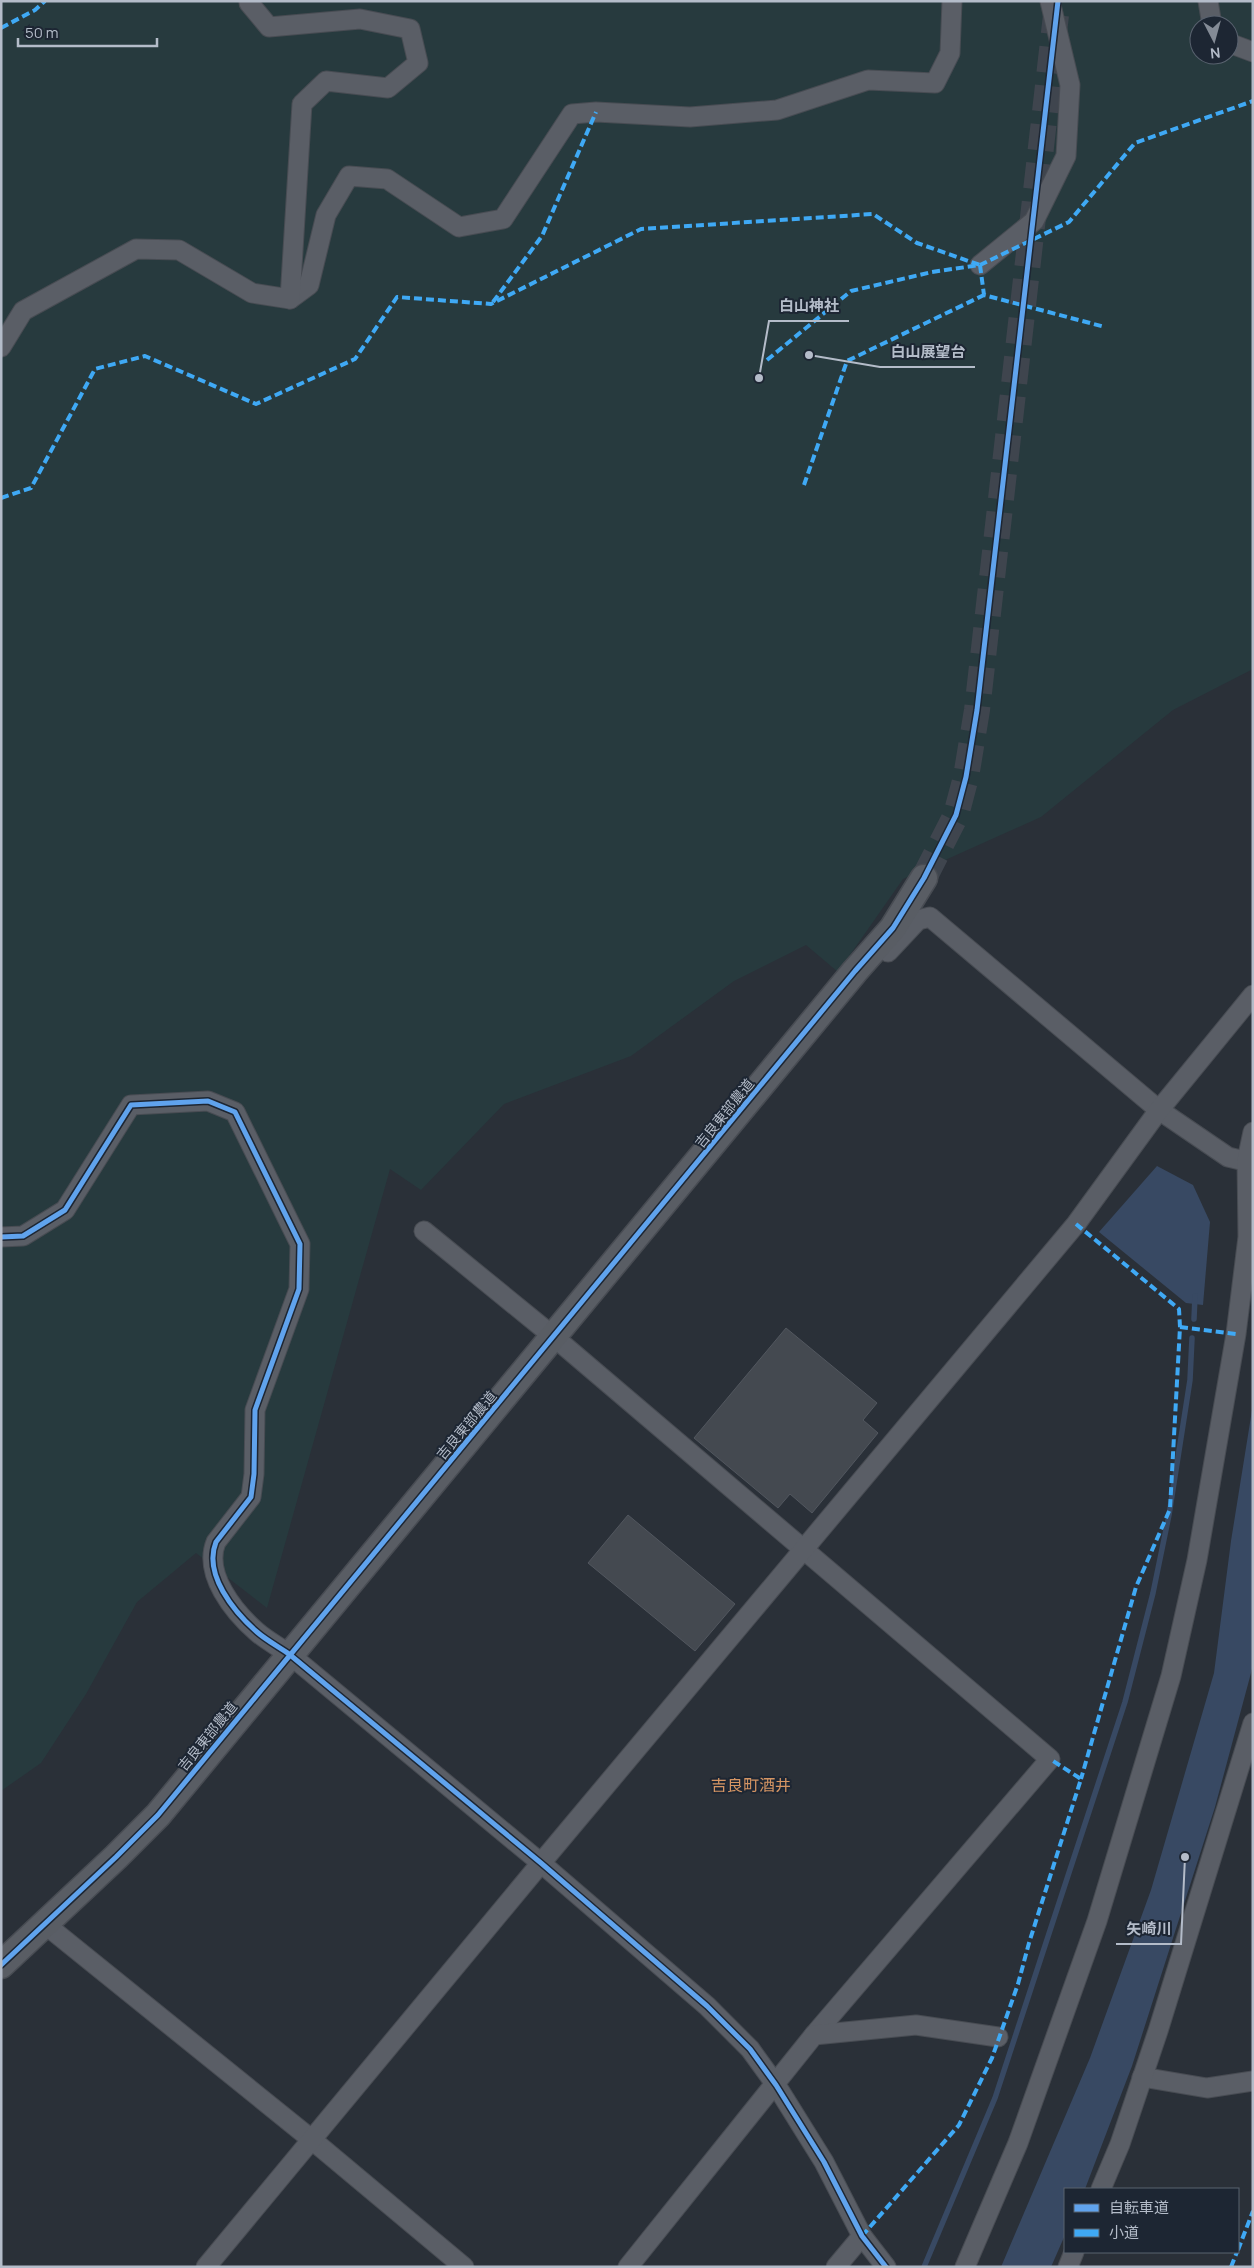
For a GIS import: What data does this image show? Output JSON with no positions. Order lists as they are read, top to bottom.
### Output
{
  "streets": {
    "street": ["吉良東部農道"]
  },
  "districts": ["吉良町酒井"],
  "places": ["白山展望台", "白山神社", "矢崎川"],
  "legend": ["自転車道", "小道"],
  "scale_bar": "50 m",
  "north": "bottom"
}
